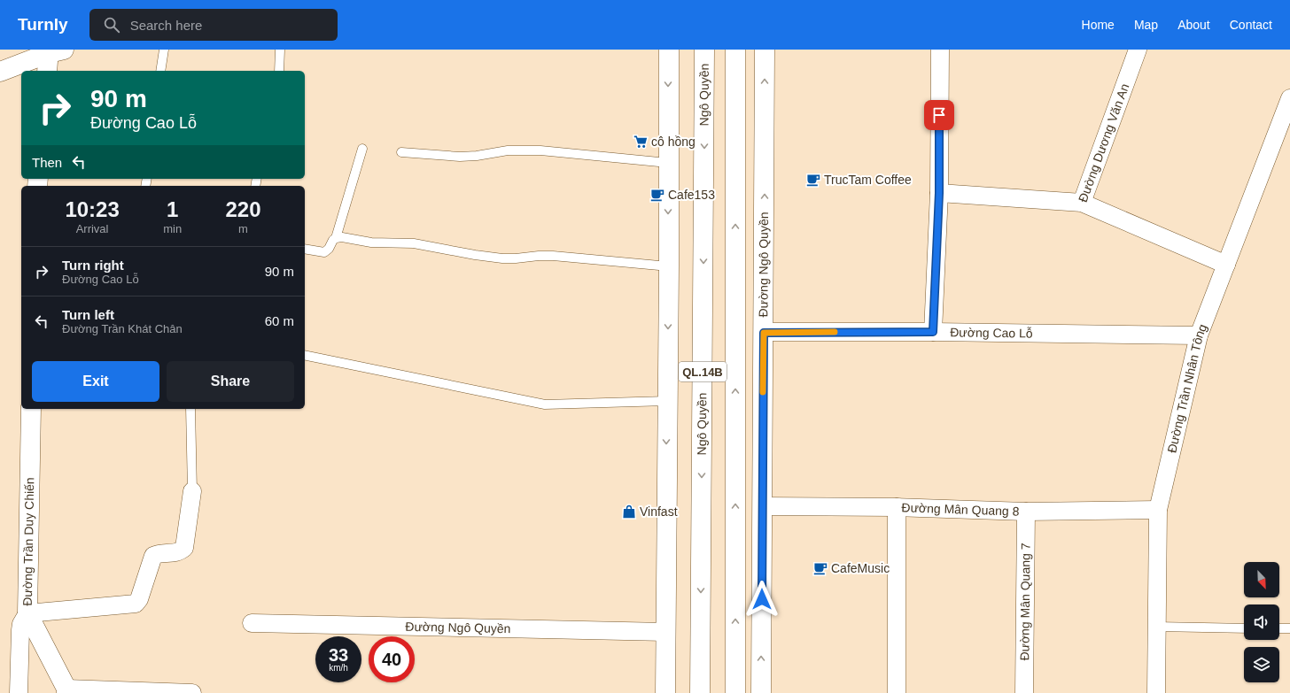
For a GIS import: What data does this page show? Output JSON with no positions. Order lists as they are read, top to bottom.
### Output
{
  "streets": {
    "main road": [
      "Ngô Quyền",
      "Đường Ngô Quyền",
      "QL.14B",
      "Đường Trần Duy Chiến"
    ],
    "street": [
      "Đường Dương Văn An",
      "Đường Cao Lỗ",
      "Đường Trần Nhân Tông",
      "Đường Mân Quang 8",
      "Đường Mân Quang 7"
    ]
  },
  "crossings": [
    ["Đường Ngô Quyền", "Đường Cao Lỗ"],
    ["Đường Ngô Quyền", "Đường Mân Quang 8"],
    ["Đường Cao Lỗ", "Đường Trần Nhân Tông"],
    ["Đường Trần Nhân Tông", "Đường Mân Quang 8"],
    ["Đường Mân Quang 8", "Đường Mân Quang 7"]
  ],
  "places": {
    "supermarket": ["cô hồng"],
    "cafe": ["TrucTam Coffee", "Cafe153", "CafeMusic"],
    "shop": ["Vinfast"]
  },
  "north": "bottom right",
  "page": {
    "header": "Turnly",
    "search": "Search here",
    "nav": [
      "Home",
      "Map",
      "About",
      "Contact"
    ],
    "turn": ["90 m", "Đường Cao Lỗ"],
    "then": "Then",
    "eta": [
      "10:23",
      "Arrival",
      "1",
      "min",
      "220",
      "m"
    ],
    "list": [
      {
        "name": "Turn right",
        "note": "Đường Cao Lỗ",
        "value": "90 m"
      },
      {
        "name": "Turn left",
        "note": "Đường Trần Khát Chân",
        "value": "60 m"
      }
    ],
    "buttons": ["Exit", "Share"],
    "speed": "33 km/h",
    "limit": "40"
  }
}
